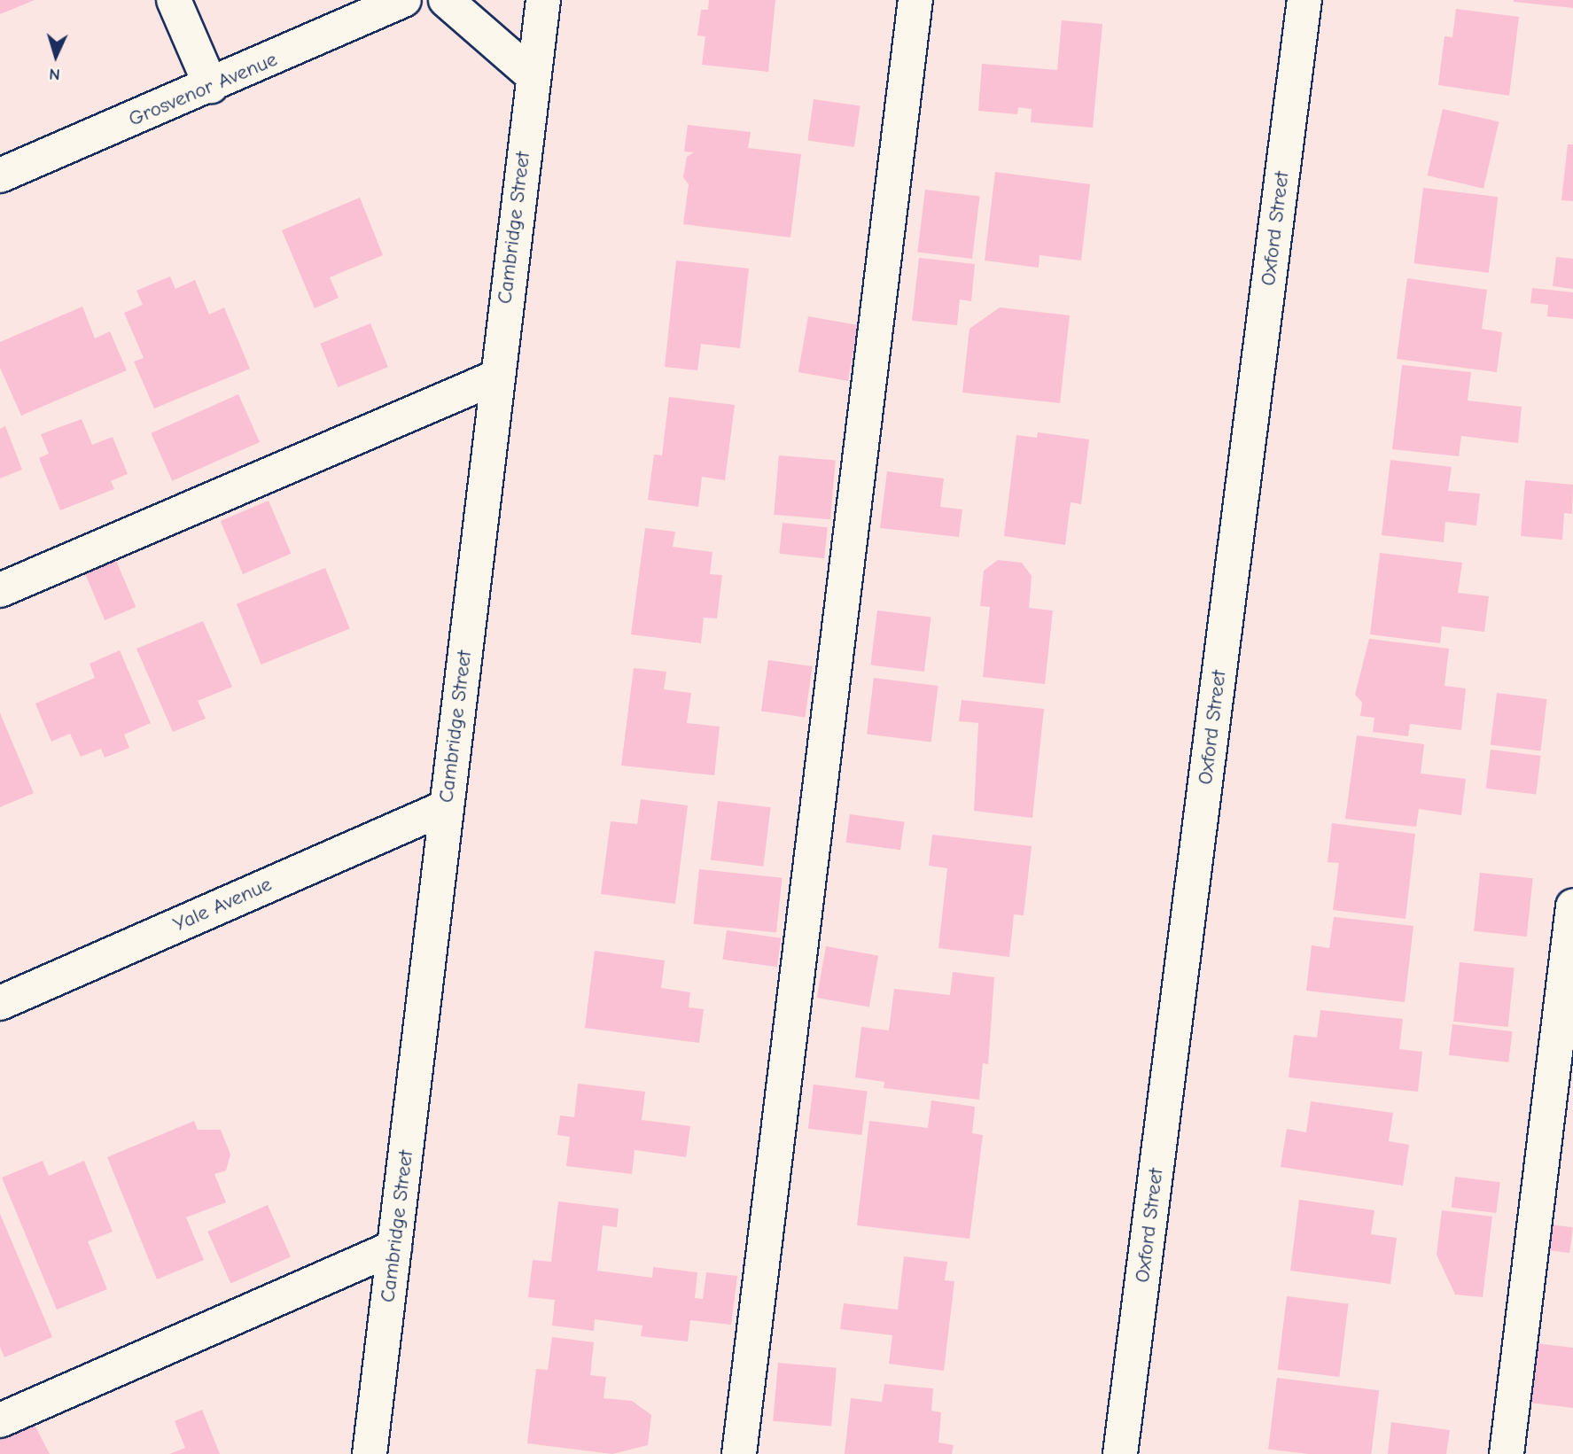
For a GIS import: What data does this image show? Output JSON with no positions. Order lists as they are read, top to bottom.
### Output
{
  "streets": {
    "street": [
      "Grosvenor Avenue",
      "Cambridge Street",
      "Oxford Street",
      "Yale Avenue"
    ]
  },
  "crossings": [
    ["Cambridge Street", "Yale Avenue"]
  ],
  "north": "bottom"
}
